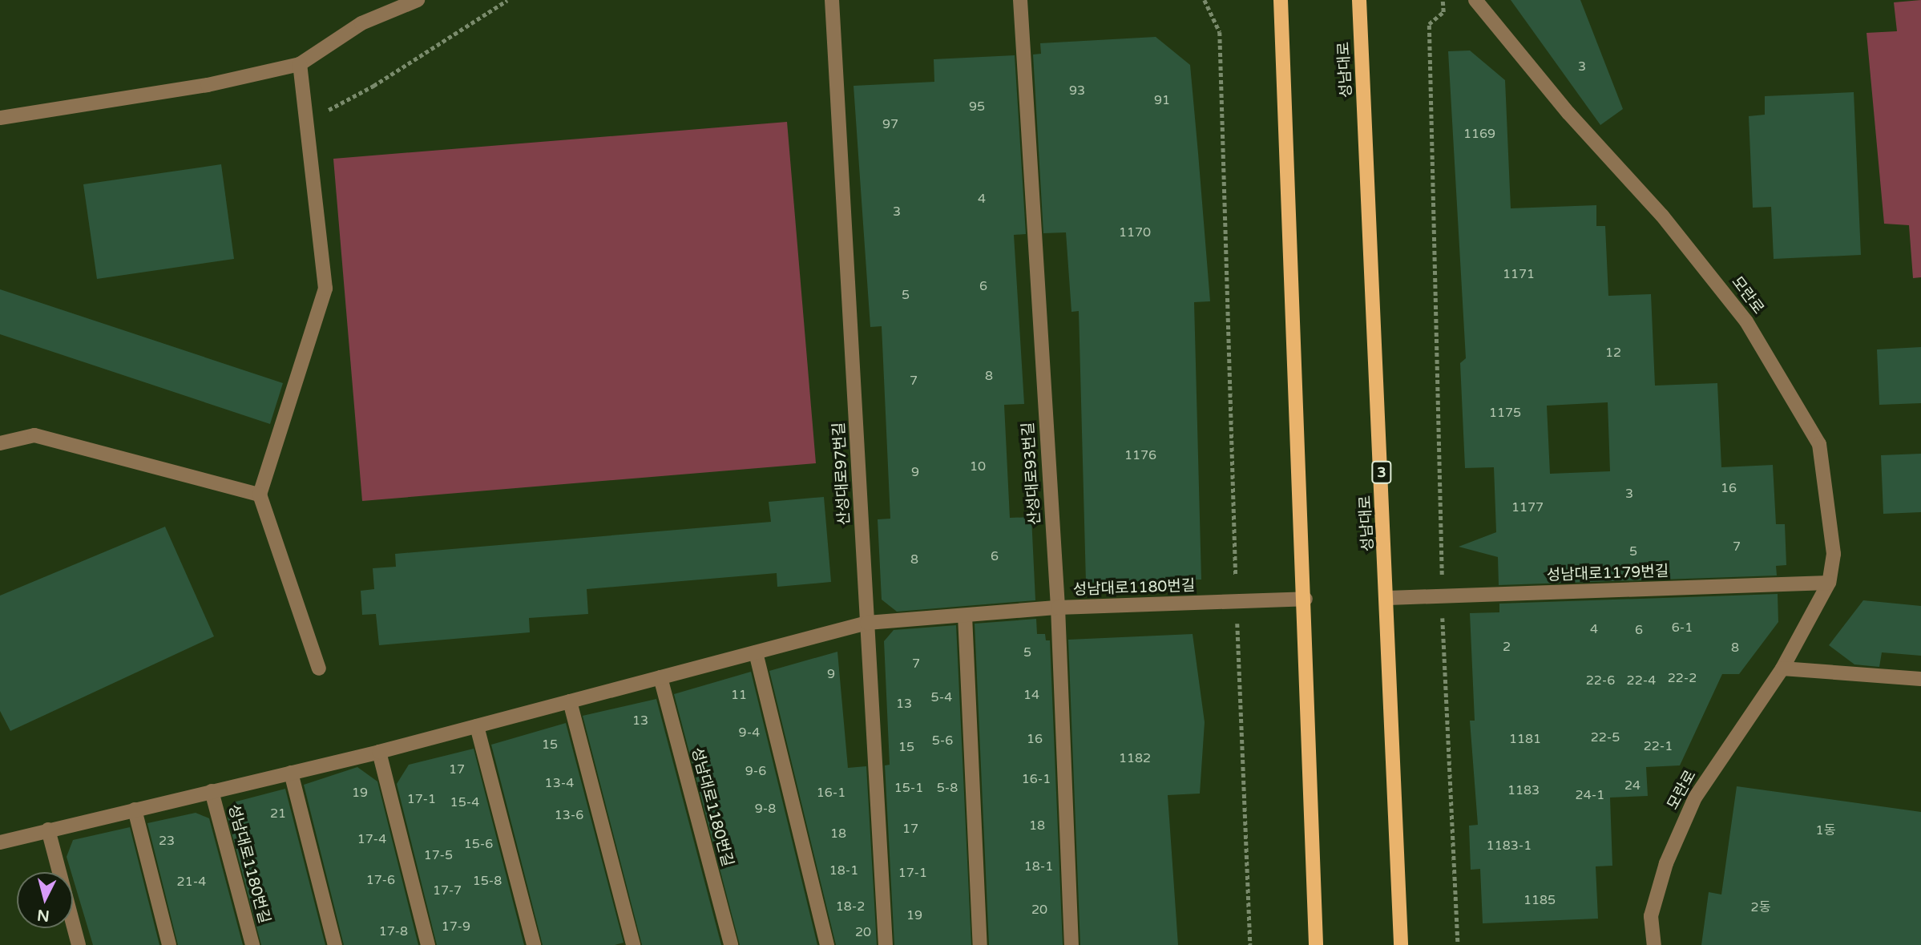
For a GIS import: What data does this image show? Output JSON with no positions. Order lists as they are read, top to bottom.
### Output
{
  "streets": {
    "main road": ["성남대로", "3"],
    "street": [
      "모란로",
      "산성대로97번길",
      "산성대로93번길",
      "성남대로1179번길",
      "성남대로1180번길"
    ]
  },
  "crossings": [
    ["성남대로", "성남대로1179번길"],
    ["모란로", "성남대로1179번길"],
    ["산성대로97번길", "성남대로1180번길"],
    ["산성대로93번길", "성남대로1180번길"]
  ],
  "house_numbers": [
    "3",
    "93",
    "91",
    "95",
    "97",
    "1169",
    "4",
    "3",
    "1170",
    "1171",
    "6",
    "5",
    "12",
    "8",
    "7",
    "1175",
    "1176",
    "10",
    "9",
    "16",
    "3",
    "1177",
    "7",
    "5",
    "6",
    "8",
    "6-1",
    "4",
    "6",
    "2",
    "8",
    "5",
    "7",
    "9",
    "22-2",
    "22-6",
    "22-4",
    "11",
    "14",
    "5-4",
    "13",
    "13",
    "9-4",
    "22-5",
    "16",
    "1181",
    "5-6",
    "15",
    "22-1",
    "15",
    "1182",
    "17",
    "9-6",
    "16-1",
    "13-4",
    "24",
    "15-1",
    "5-8",
    "1183",
    "19",
    "16-1",
    "24-1",
    "17-1",
    "15-4",
    "9-8",
    "21",
    "13-6",
    "18",
    "17",
    "1동",
    "18",
    "17-4",
    "23",
    "15-6",
    "1183-1",
    "17-5",
    "18-1",
    "18-1",
    "17-1",
    "17-6",
    "15-8",
    "21-4",
    "17-7",
    "1185",
    "18-2",
    "2동",
    "20",
    "19",
    "17-9",
    "17-8",
    "20"
  ],
  "north": "bottom"
}
